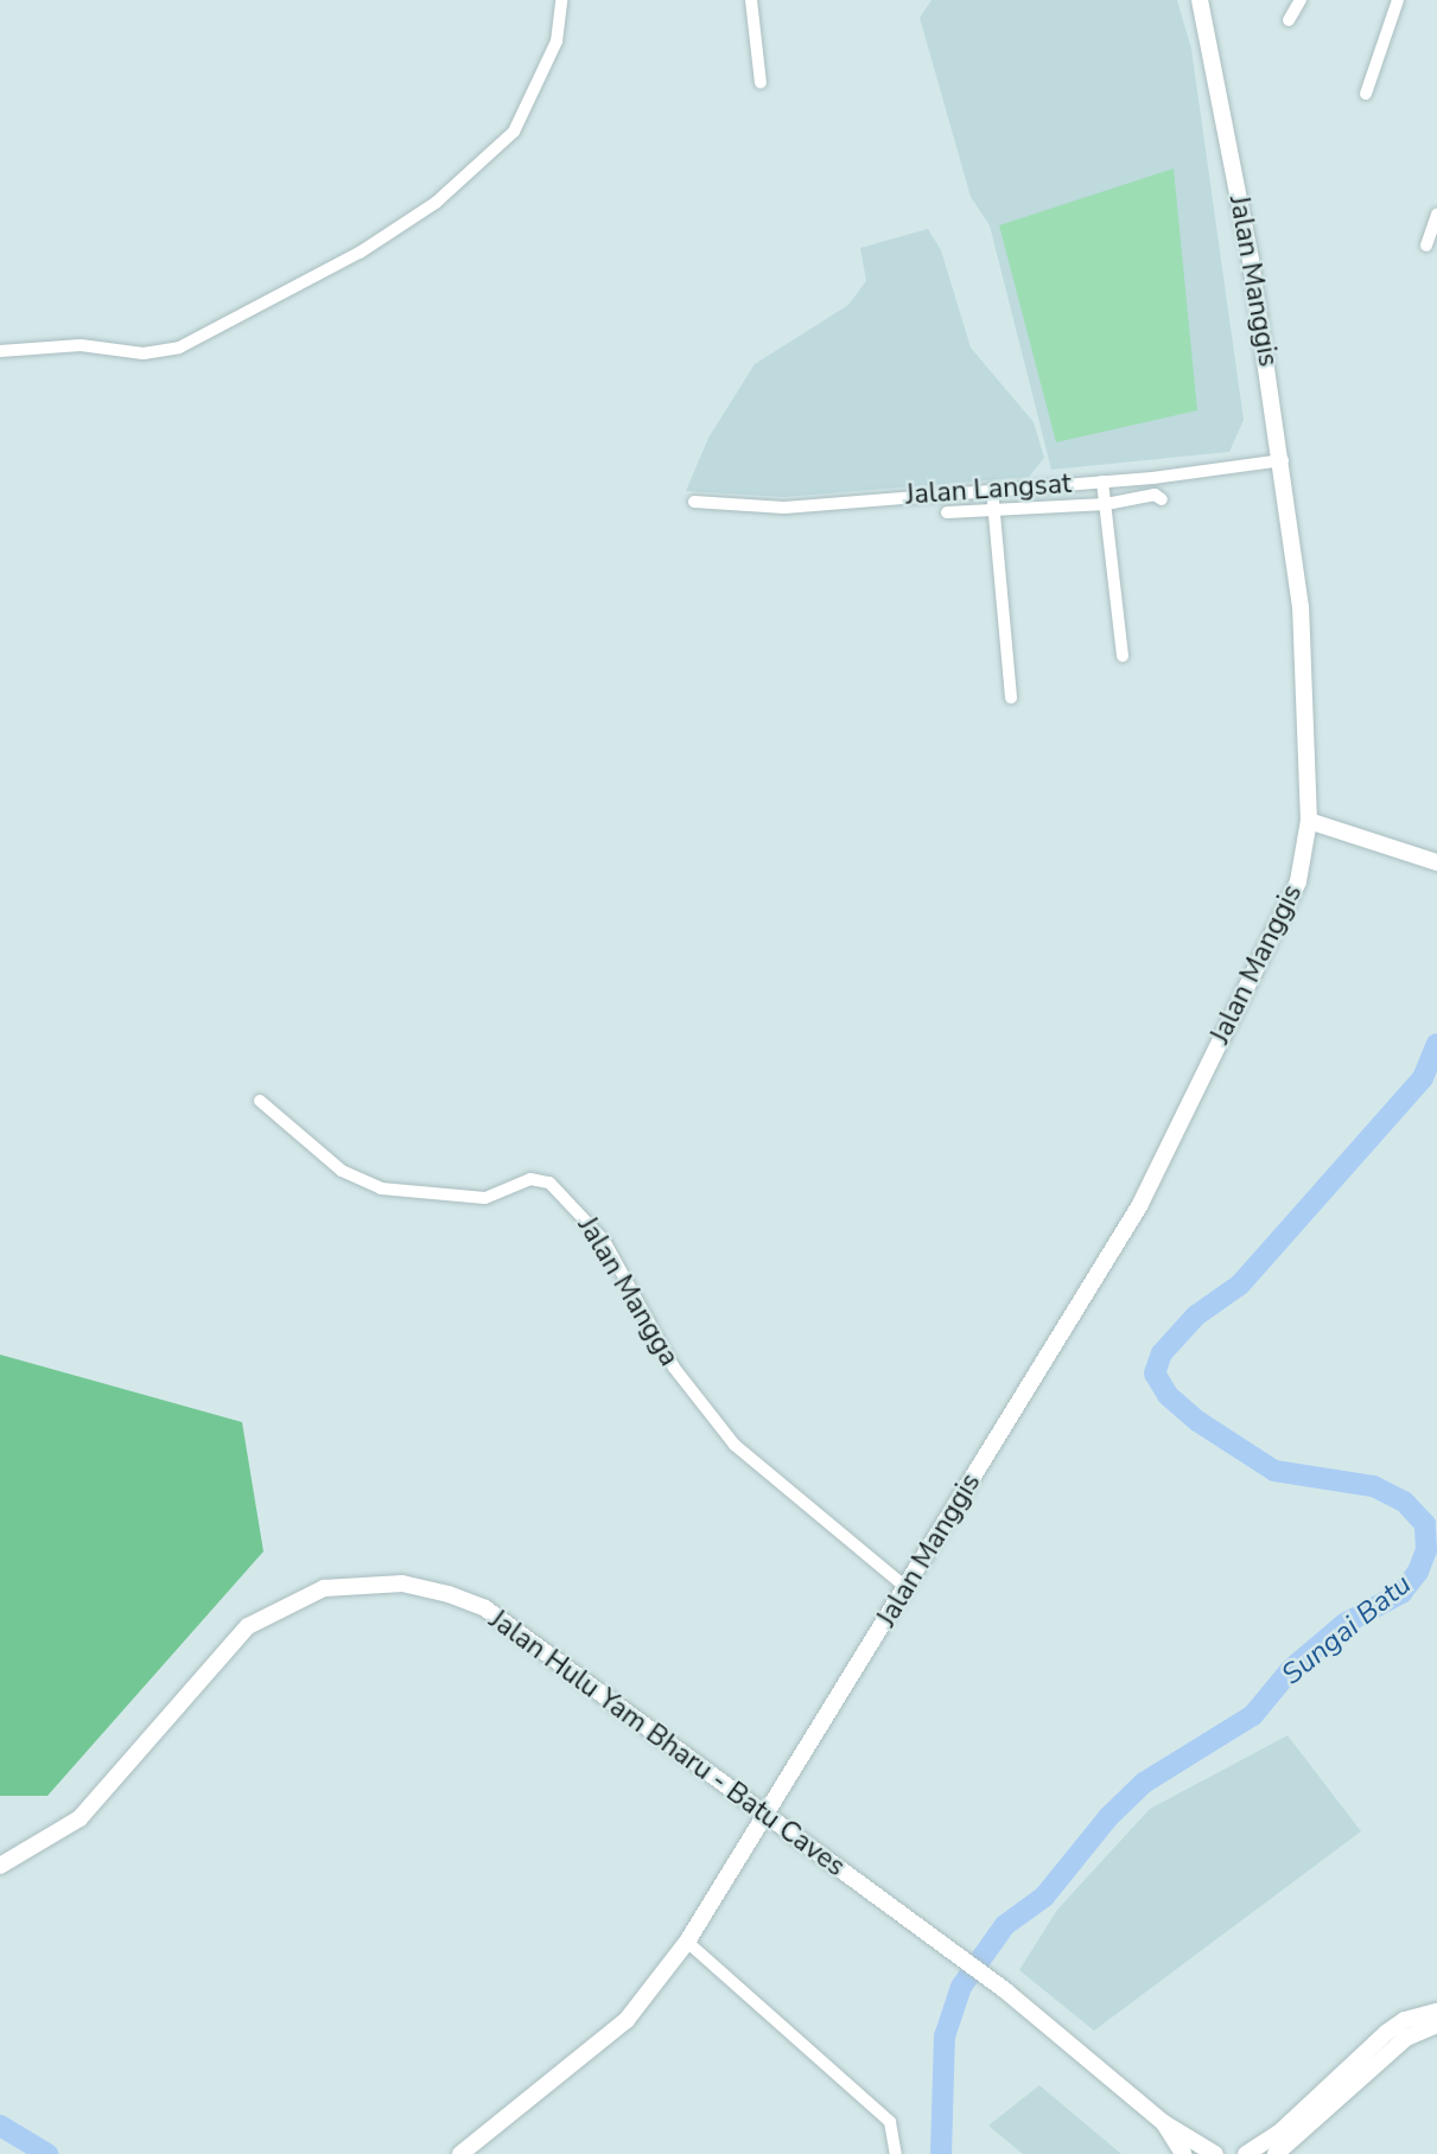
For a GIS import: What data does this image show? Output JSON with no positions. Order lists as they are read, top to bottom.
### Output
{
  "streets": {
    "street": [
      "Jalan Manggis",
      "Jalan Langsat",
      "Jalan Mangga",
      "Jalan Hulu Yam Bharu - Batu Caves"
    ]
  },
  "crossings": [
    ["Jalan Manggis", "Jalan Langsat"],
    ["Jalan Manggis", "Jalan Mangga"],
    ["Jalan Manggis", "Jalan Hulu Yam Bharu - Batu Caves"]
  ],
  "water": ["Sungai Batu"]
}
